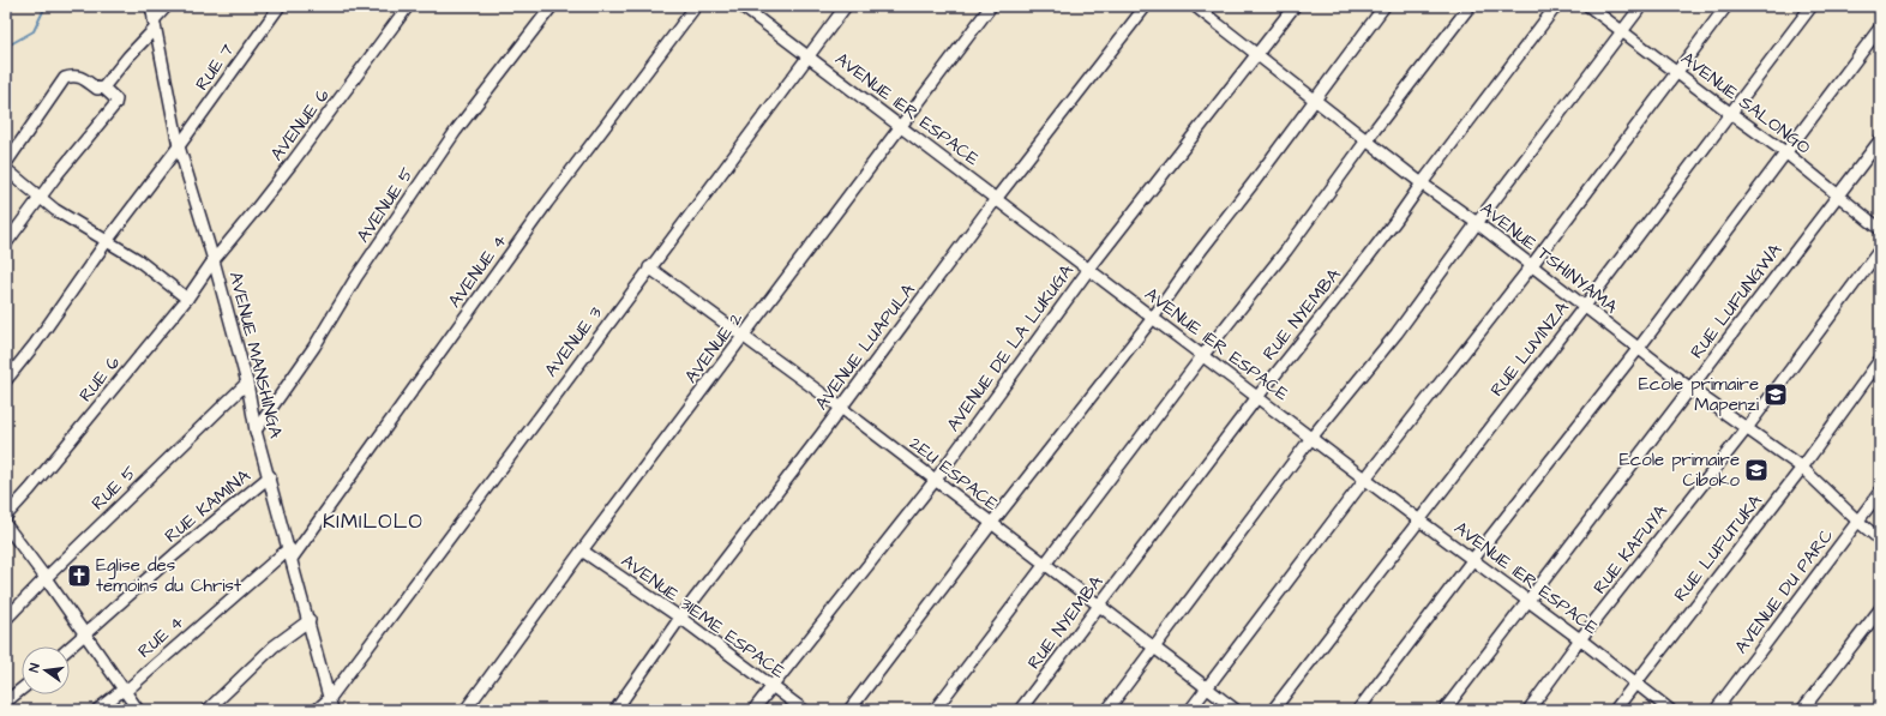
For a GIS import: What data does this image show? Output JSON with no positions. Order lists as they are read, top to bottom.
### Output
{
  "streets": {
    "street": [
      "RUE 7",
      "AVENUE SALONGO",
      "AVENUE 1ER ESPACE",
      "AVENUE 6",
      "AVENUE 5",
      "AVENUE TSHINYAMA",
      "AVENUE 4",
      "RUE LUFUNGWA",
      "RUE NYEMBA",
      "AVENUE 3",
      "AVENUE LUAPULA",
      "AVENUE 2",
      "AVENUE DE LA LUKUGA",
      "RUE LUVINZA",
      "AVENUE MANSHINGA",
      "RUE 6",
      "2EU ESPACE",
      "RUE 5",
      "RUE KAMINA",
      "RUE LUFUTUKA",
      "RUE KAFUYA",
      "AVENUE DU PARC",
      "AVENUE 3IEME ESPACE",
      "RUE 4"
    ]
  },
  "crossings": [
    ["RUE 7", "AVENUE MANSHINGA"],
    ["AVENUE SALONGO", "RUE LUFUNGWA"],
    ["AVENUE SALONGO", "RUE LUVINZA"],
    ["AVENUE 1ER ESPACE", "RUE LUFUNGWA"],
    ["AVENUE 1ER ESPACE", "RUE NYEMBA"],
    ["AVENUE 1ER ESPACE", "AVENUE 3"],
    ["AVENUE 1ER ESPACE", "AVENUE LUAPULA"],
    ["AVENUE 1ER ESPACE", "AVENUE 2"],
    ["AVENUE 1ER ESPACE", "AVENUE DE LA LUKUGA"],
    ["AVENUE 1ER ESPACE", "RUE LUVINZA"],
    ["AVENUE 1ER ESPACE", "RUE LUFUTUKA"],
    ["AVENUE 1ER ESPACE", "RUE KAFUYA"],
    ["AVENUE 6", "AVENUE MANSHINGA"],
    ["AVENUE 6", "RUE 6"],
    ["AVENUE 5", "AVENUE MANSHINGA"],
    ["AVENUE TSHINYAMA", "RUE LUFUNGWA"],
    ["AVENUE TSHINYAMA", "RUE NYEMBA"],
    ["AVENUE TSHINYAMA", "AVENUE DE LA LUKUGA"],
    ["AVENUE TSHINYAMA", "RUE LUVINZA"],
    ["AVENUE TSHINYAMA", "RUE LUFUTUKA"],
    ["AVENUE TSHINYAMA", "RUE KAFUYA"],
    ["AVENUE TSHINYAMA", "AVENUE DU PARC"],
    ["AVENUE 4", "AVENUE MANSHINGA"],
    ["AVENUE 4", "RUE 4"],
    ["RUE NYEMBA", "2EU ESPACE"],
    ["AVENUE 3", "AVENUE MANSHINGA"],
    ["AVENUE 3", "2EU ESPACE"],
    ["AVENUE LUAPULA", "2EU ESPACE"],
    ["AVENUE LUAPULA", "AVENUE 3IEME ESPACE"],
    ["AVENUE 2", "2EU ESPACE"],
    ["AVENUE 2", "AVENUE 3IEME ESPACE"],
    ["AVENUE DE LA LUKUGA", "2EU ESPACE"],
    ["AVENUE DE LA LUKUGA", "AVENUE 3IEME ESPACE"],
    ["AVENUE MANSHINGA", "RUE 6"],
    ["AVENUE MANSHINGA", "RUE 5"],
    ["AVENUE MANSHINGA", "RUE KAMINA"],
    ["AVENUE MANSHINGA", "RUE 4"]
  ],
  "districts": ["KIMILOLO"],
  "places": {
    "school or university": ["Ecole primaire Mapenzi", "Ecole primaire Ciboko"],
    "church": ["Eglise des temoins du Christ"]
  },
  "north": "left"
}
